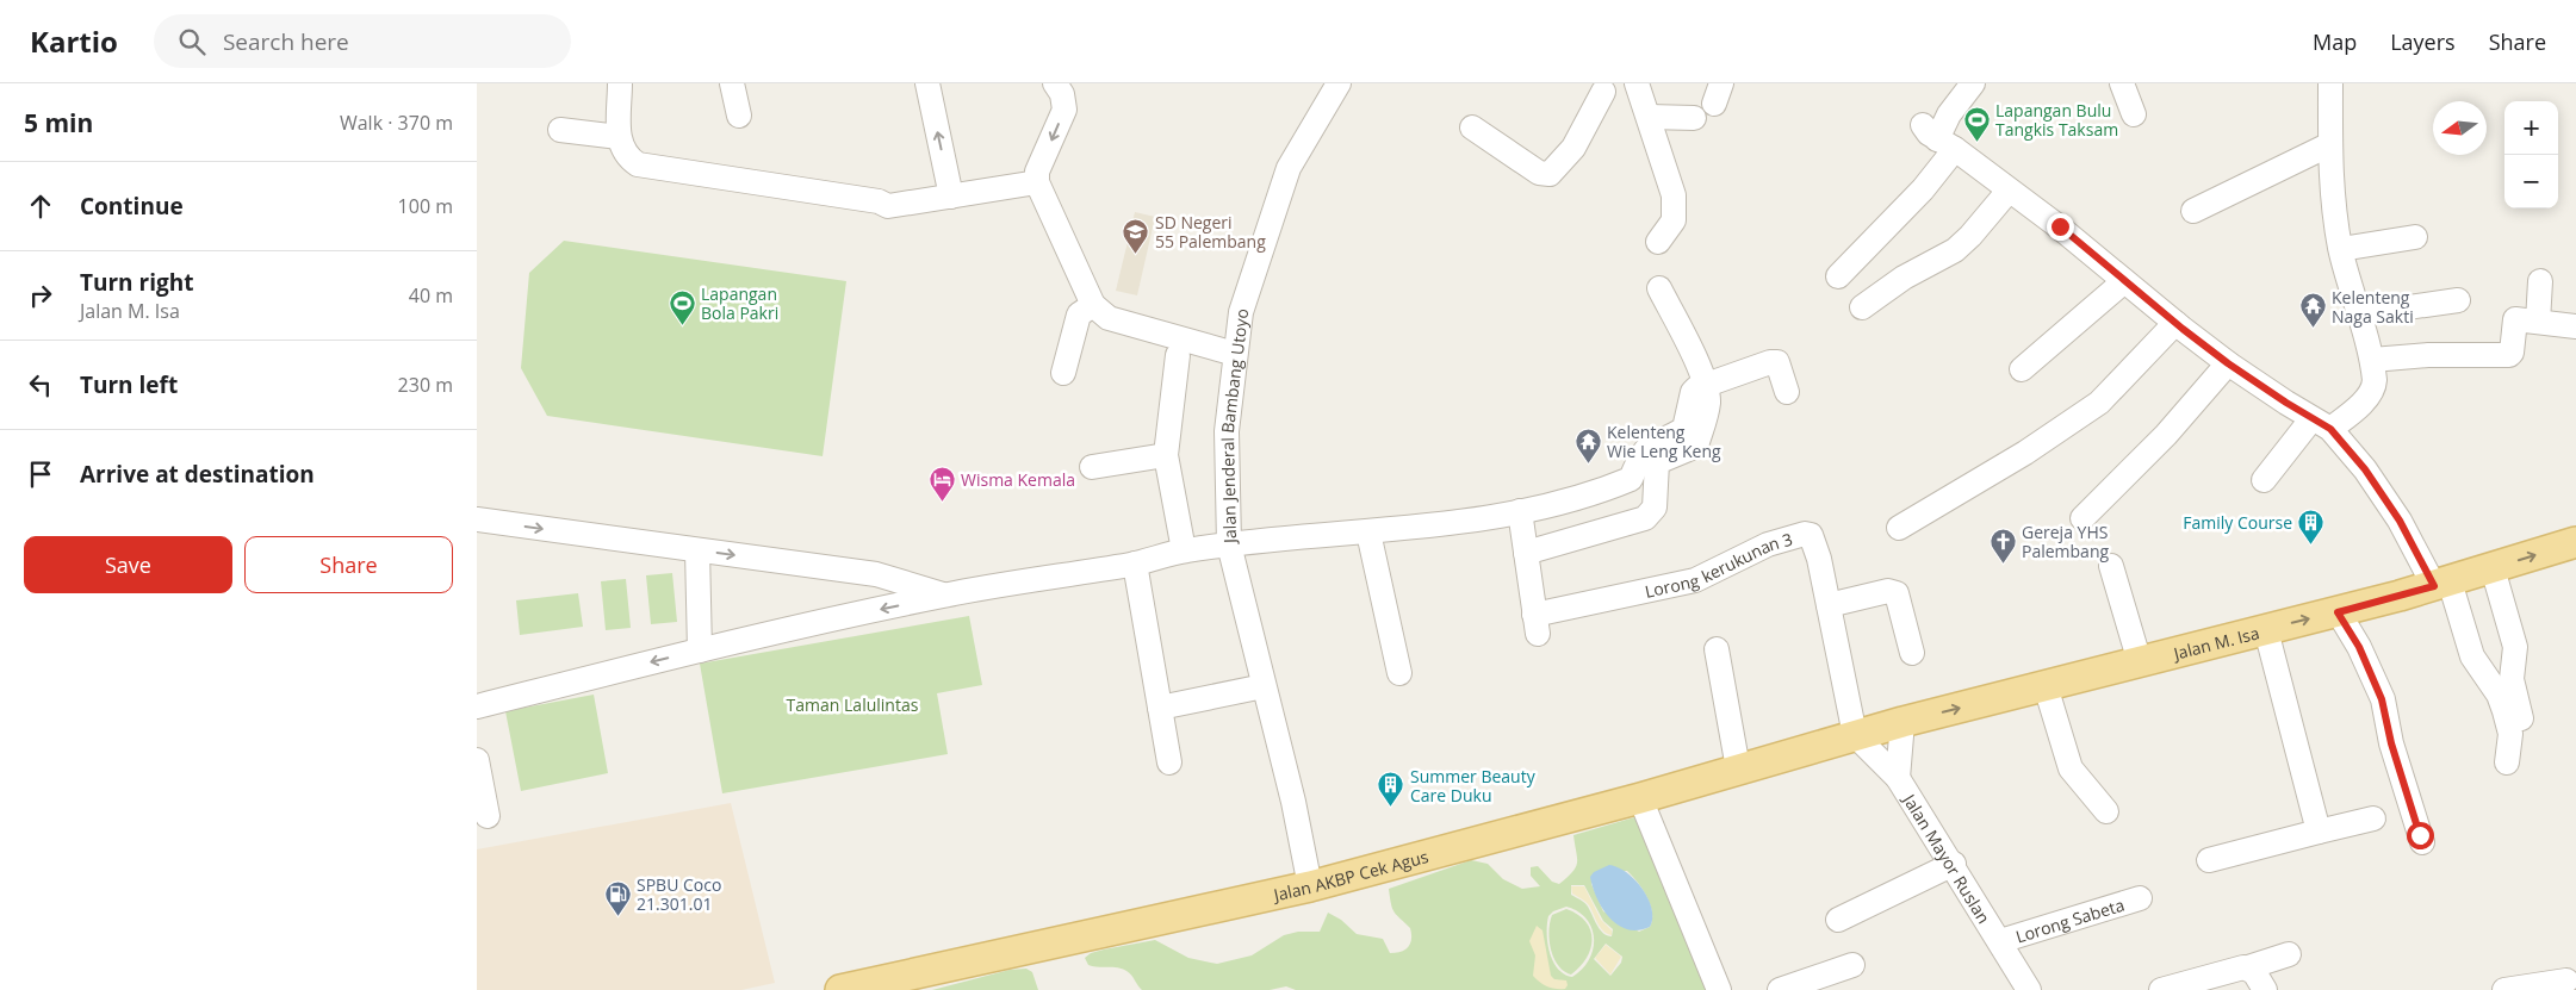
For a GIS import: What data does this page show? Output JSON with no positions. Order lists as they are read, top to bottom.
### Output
{
  "streets": {
    "main road": ["Jalan M. Isa", "Jalan AKBP Cek Agus"],
    "street": [
      "Jalan Jenderal Bambang Utoyo",
      "Lorong kerukunan 3",
      "Jalan Mayor Ruslan",
      "Lorong Sabeta"
    ]
  },
  "crossings": [
    ["Jalan Jenderal Bambang Utoyo", "Jalan AKBP Cek Agus"],
    ["Lorong kerukunan 3", "Jalan M. Isa"],
    ["Lorong kerukunan 3", "Jalan Mayor Ruslan"],
    ["Lorong kerukunan 3", "Jalan AKBP Cek Agus"],
    ["Jalan M. Isa", "Jalan Mayor Ruslan"],
    ["Jalan M. Isa", "Jalan AKBP Cek Agus"],
    ["Jalan Mayor Ruslan", "Jalan AKBP Cek Agus"],
    ["Jalan Mayor Ruslan", "Lorong Sabeta"]
  ],
  "one_way": ["Jalan M. Isa"],
  "parks": ["Taman Lalulintas"],
  "places": {
    "sports": ["Lapangan Bulu Tangkis Taksam", "Lapangan Bola Pakri"],
    "school or university": ["SD Negeri 55 Palembang"],
    "temple": ["Kelenteng Naga Sakti", "Kelenteng Wie Leng Keng"],
    "hotel": ["Wisma Kemala"],
    "building": ["Family Course", "Summer Beauty Care Duku"],
    "church": ["Gereja YHS Palembang"],
    "fuel station": ["SPBU Coco 21.301.01"]
  },
  "north": "left",
  "page": {
    "header": "Kartio",
    "search": "Search here",
    "nav": ["Map", "Layers", "Share"],
    "heading": ["5 min", "Walk · 370 m"],
    "map_buttons": ["+", "−"],
    "list": [
      ["Continue", "100 m"],
      ["Turn right", "Jalan M. Isa", "40 m"],
      ["Turn left", "230 m"],
      "Arrive at destination"
    ],
    "buttons": ["Save", "Share"]
  }
}
